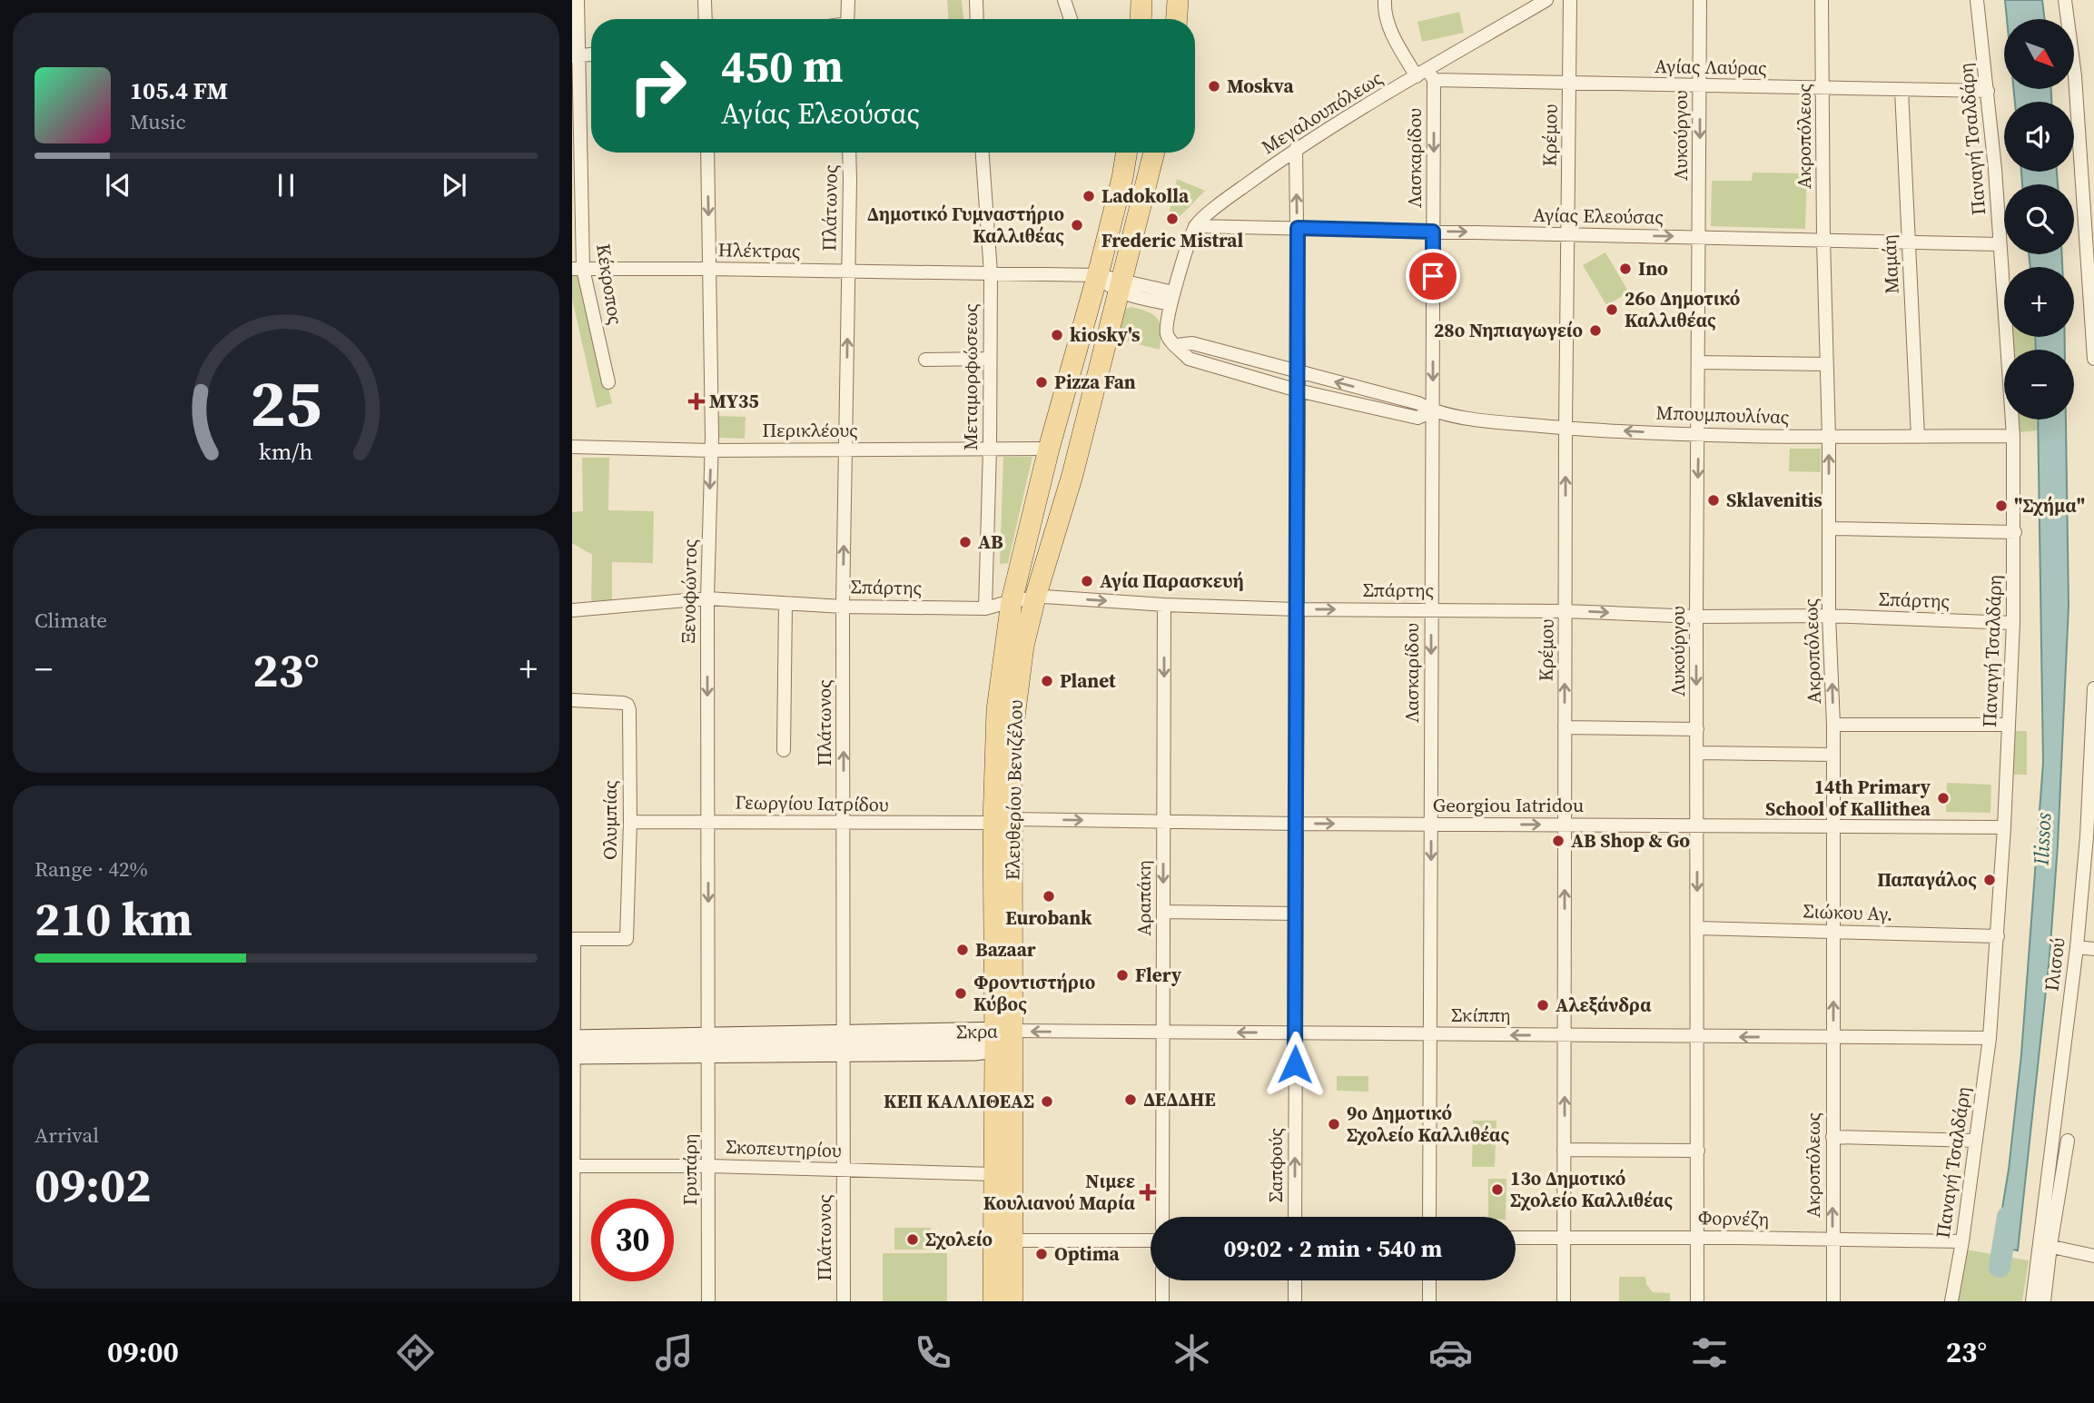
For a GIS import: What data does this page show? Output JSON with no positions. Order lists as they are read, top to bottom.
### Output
{
  "streets": {
    "main road": ["Ελευθερίου Βενιζέλου"],
    "street": [
      "Αγίας Λαύρας",
      "Μεγαλουπόλεως",
      "Κρέμου",
      "Λυκούργου",
      "Ακροπόλεως",
      "Παναγή Τσαλδάρη",
      "Λασκαρίδου",
      "Πλάτωνος",
      "Αγίας Ελεούσας",
      "Ηλέκτρας",
      "Μαμάη",
      "Κέκροπος",
      "Μεταμορφώσεως",
      "Μπουμπουλίνας",
      "Περικλέους",
      "Σπάρτης",
      "Ξενοφώντος",
      "Γεωργίου Ιατρίδου",
      "Georgiou Iatridou",
      "Ολυμπίας",
      "Αραπάκη",
      "Σιώκου Αγ.",
      "Ιλισού",
      "Σκίππη",
      "Σκρα",
      "Σκοπευτηρίου",
      "Σαπφούς",
      "Γρυπάρη",
      "Φορνέζη"
    ]
  },
  "crossings": [
    ["Αγίας Λαύρας", "Μεγαλουπόλεως"],
    ["Αγίας Λαύρας", "Κρέμου"],
    ["Αγίας Λαύρας", "Λυκούργου"],
    ["Αγίας Λαύρας", "Ακροπόλεως"],
    ["Αγίας Λαύρας", "Παναγή Τσαλδάρη"],
    ["Αγίας Λαύρας", "Λασκαρίδου"],
    ["Αγίας Λαύρας", "Μαμάη"],
    ["Μεγαλουπόλεως", "Λασκαρίδου"],
    ["Μεγαλουπόλεως", "Αγίας Ελεούσας"],
    ["Μεγαλουπόλεως", "Σαπφούς"],
    ["Κρέμου", "Αγίας Ελεούσας"],
    ["Κρέμου", "Μπουμπουλίνας"],
    ["Κρέμου", "Σπάρτης"],
    ["Κρέμου", "Georgiou Iatridou"],
    ["Κρέμου", "Σκίππη"],
    ["Κρέμου", "Φορνέζη"],
    ["Λυκούργου", "Αγίας Ελεούσας"],
    ["Λυκούργου", "Μπουμπουλίνας"],
    ["Λυκούργου", "Σπάρτης"],
    ["Λυκούργου", "Georgiou Iatridou"],
    ["Λυκούργου", "Σιώκου Αγ."],
    ["Λυκούργου", "Σκίππη"],
    ["Λυκούργου", "Φορνέζη"],
    ["Ακροπόλεως", "Αγίας Ελεούσας"],
    ["Ακροπόλεως", "Μπουμπουλίνας"],
    ["Ακροπόλεως", "Σπάρτης"],
    ["Ακροπόλεως", "Georgiou Iatridou"],
    ["Ακροπόλεως", "Σιώκου Αγ."],
    ["Ακροπόλεως", "Σκίππη"],
    ["Ακροπόλεως", "Φορνέζη"],
    ["Παναγή Τσαλδάρη", "Αγίας Ελεούσας"],
    ["Παναγή Τσαλδάρη", "Μπουμπουλίνας"],
    ["Παναγή Τσαλδάρη", "Σπάρτης"],
    ["Παναγή Τσαλδάρη", "Georgiou Iatridou"],
    ["Παναγή Τσαλδάρη", "Σιώκου Αγ."],
    ["Παναγή Τσαλδάρη", "Σκίππη"],
    ["Παναγή Τσαλδάρη", "Φορνέζη"],
    ["Λασκαρίδου", "Αγίας Ελεούσας"],
    ["Λασκαρίδου", "Μπουμπουλίνας"],
    ["Λασκαρίδου", "Σπάρτης"],
    ["Λασκαρίδου", "Georgiou Iatridou"],
    ["Λασκαρίδου", "Σκίππη"],
    ["Πλάτωνος", "Ηλέκτρας"],
    ["Πλάτωνος", "Περικλέους"],
    ["Πλάτωνος", "Σπάρτης"],
    ["Πλάτωνος", "Γεωργίου Ιατρίδου"],
    ["Πλάτωνος", "Σκρα"],
    ["Πλάτωνος", "Σκοπευτηρίου"],
    ["Αγίας Ελεούσας", "Μαμάη"],
    ["Αγίας Ελεούσας", "Σαπφούς"],
    ["Ηλέκτρας", "Κέκροπος"],
    ["Ηλέκτρας", "Μεταμορφώσεως"],
    ["Ηλέκτρας", "Ξενοφώντος"],
    ["Ηλέκτρας", "Ελευθερίου Βενιζέλου"],
    ["Μαμάη", "Μπουμπουλίνας"],
    ["Μεταμορφώσεως", "Περικλέους"],
    ["Μεταμορφώσεως", "Σπάρτης"],
    ["Μπουμπουλίνας", "Σαπφούς"],
    ["Περικλέους", "Ξενοφώντος"],
    ["Περικλέους", "Ελευθερίου Βενιζέλου"],
    ["Σπάρτης", "Ξενοφώντος"],
    ["Σπάρτης", "Ελευθερίου Βενιζέλου"],
    ["Σπάρτης", "Αραπάκη"],
    ["Σπάρτης", "Σαπφούς"],
    ["Ξενοφώντος", "Γεωργίου Ιατρίδου"],
    ["Ξενοφώντος", "Σκρα"],
    ["Ξενοφώντος", "Γρυπάρη"],
    ["Ελευθερίου Βενιζέλου", "Γεωργίου Ιατρίδου"],
    ["Ελευθερίου Βενιζέλου", "Georgiou Iatridou"],
    ["Ελευθερίου Βενιζέλου", "Σκίππη"],
    ["Ελευθερίου Βενιζέλου", "Σκρα"],
    ["Ελευθερίου Βενιζέλου", "Σκοπευτηρίου"],
    ["Γεωργίου Ιατρίδου", "Georgiou Iatridou"],
    ["Γεωργίου Ιατρίδου", "Ολυμπίας"],
    ["Georgiou Iatridou", "Αραπάκη"],
    ["Georgiou Iatridou", "Σαπφούς"],
    ["Αραπάκη", "Σκίππη"],
    ["Σκίππη", "Σκρα"],
    ["Σκίππη", "Σαπφούς"],
    ["Σκρα", "Γρυπάρη"],
    ["Σκοπευτηρίου", "Γρυπάρη"]
  ],
  "one_way": [
    "Κρέμου",
    "Λυκούργου",
    "Λασκαρίδου",
    "Πλάτωνος",
    "Ξενοφώντος",
    "Georgiou Iatridou",
    "Αραπάκη",
    "Σκίππη"
  ],
  "water": ["Ilissos"],
  "places": {
    "other": [
      "Moskva",
      "Ladokolla",
      "Frederic Mistral",
      "Δημοτικό Γυμναστήριο Καλλιθέας",
      "Ino",
      "26ο Δημοτικό Καλλιθέας",
      "28ο Νηπιαγωγείο",
      "kiosky's",
      "Pizza Fan",
      "Sklavenitis",
      "\"Σχήμα\"",
      "AB",
      "Αγία Παρασκευή",
      "Planet",
      "14th Primary School of Kallithea",
      "AB Shop & Go",
      "Παπαγάλος",
      "Eurobank",
      "Bazaar",
      "Flery",
      "Φροντιστήριο Κύβος",
      "Αλεξάνδρα",
      "ΔΕΔΔΗΕ",
      "ΚΕΠ ΚΑΛΛΙΘΕΑΣ",
      "9ο Δημοτικό Σχολείο Καλλιθέας",
      "13ο Δημοτικό Σχολείο Καλλιθέας",
      "Σχολείο",
      "Optima"
    ],
    "health": ["MY35", "Νιμεε Κουλιανού Μαρία"]
  },
  "north": "bottom right",
  "page": {
    "map_buttons": ["+", "−"],
    "turn": ["450 m", "Αγίας Ελεούσας"],
    "song": ["105.4 FM", "Music"],
    "tile": [
      "Climate",
      ["Range · 42%", "210 km"],
      ["Arrival", "09:02"]
    ],
    "heat": ["−", "23°", "+"],
    "limit": "30",
    "trip": "09:02 · 2 min · 540 m",
    "tabs": ["09:00", "23°"],
    "gauge": ["25", "km/h"]
  }
}
